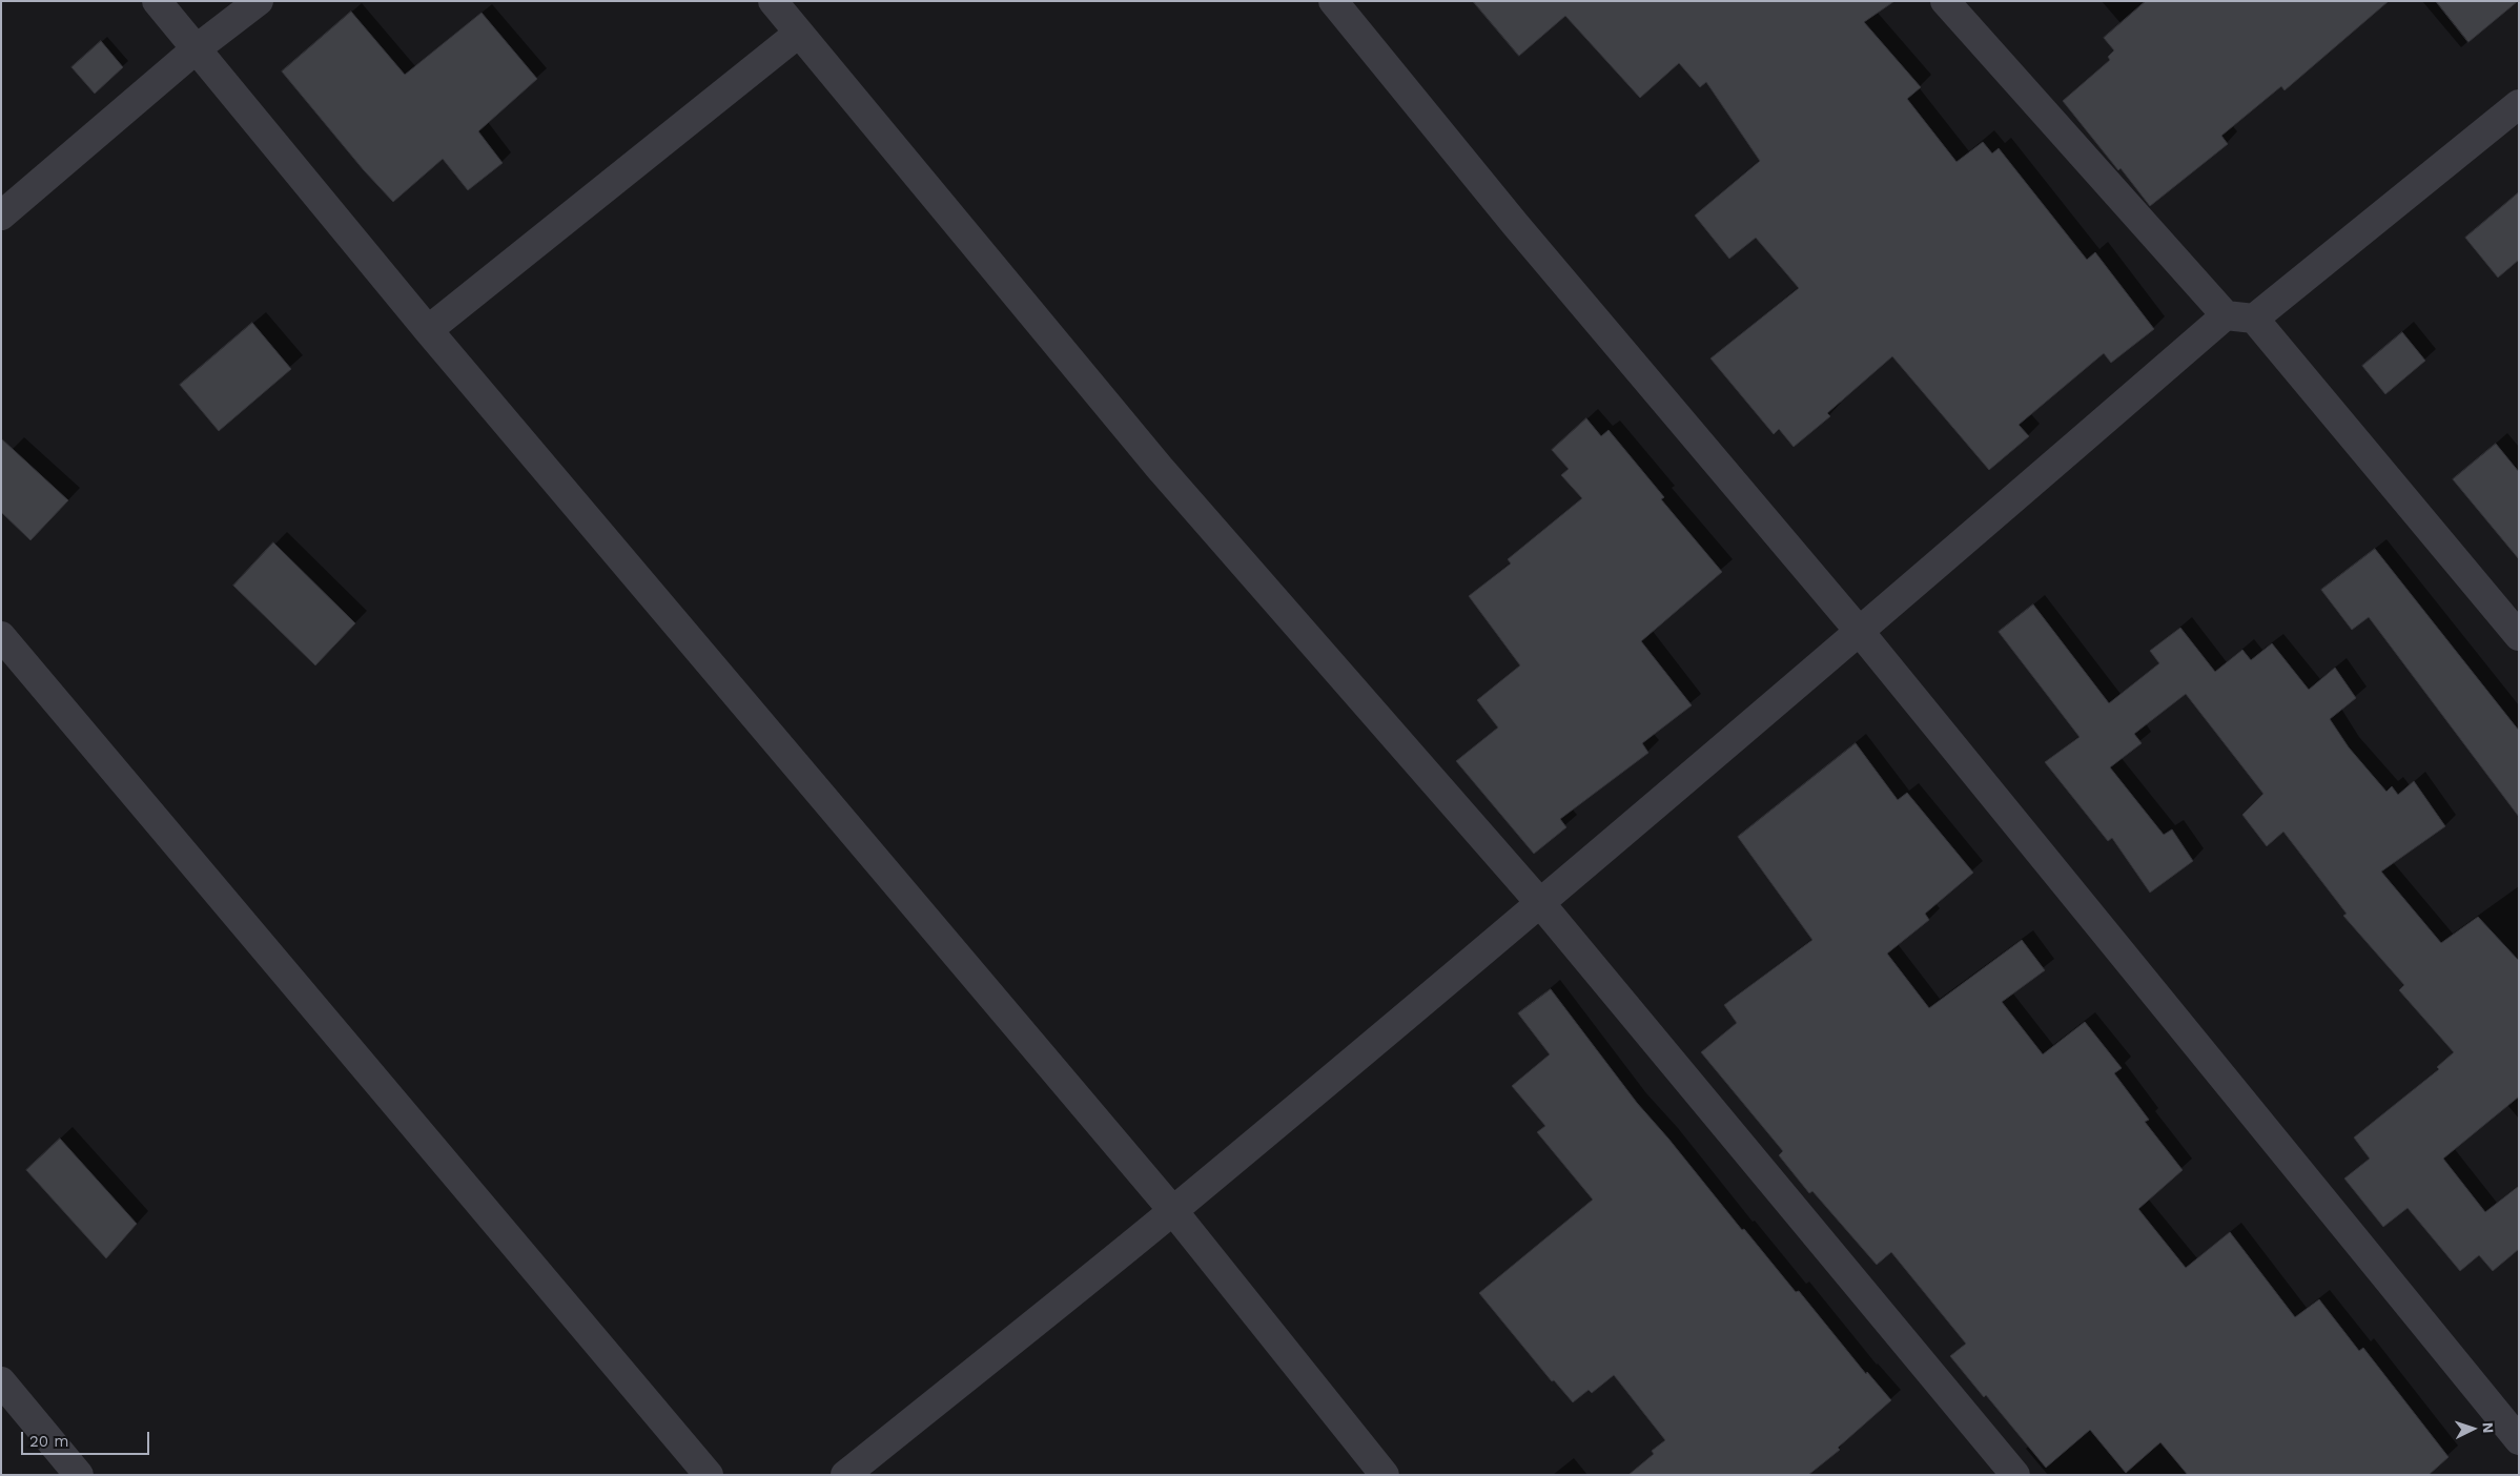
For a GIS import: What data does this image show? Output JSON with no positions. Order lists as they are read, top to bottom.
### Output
{
  "scale_bar": "20 m",
  "north": "right"
}
